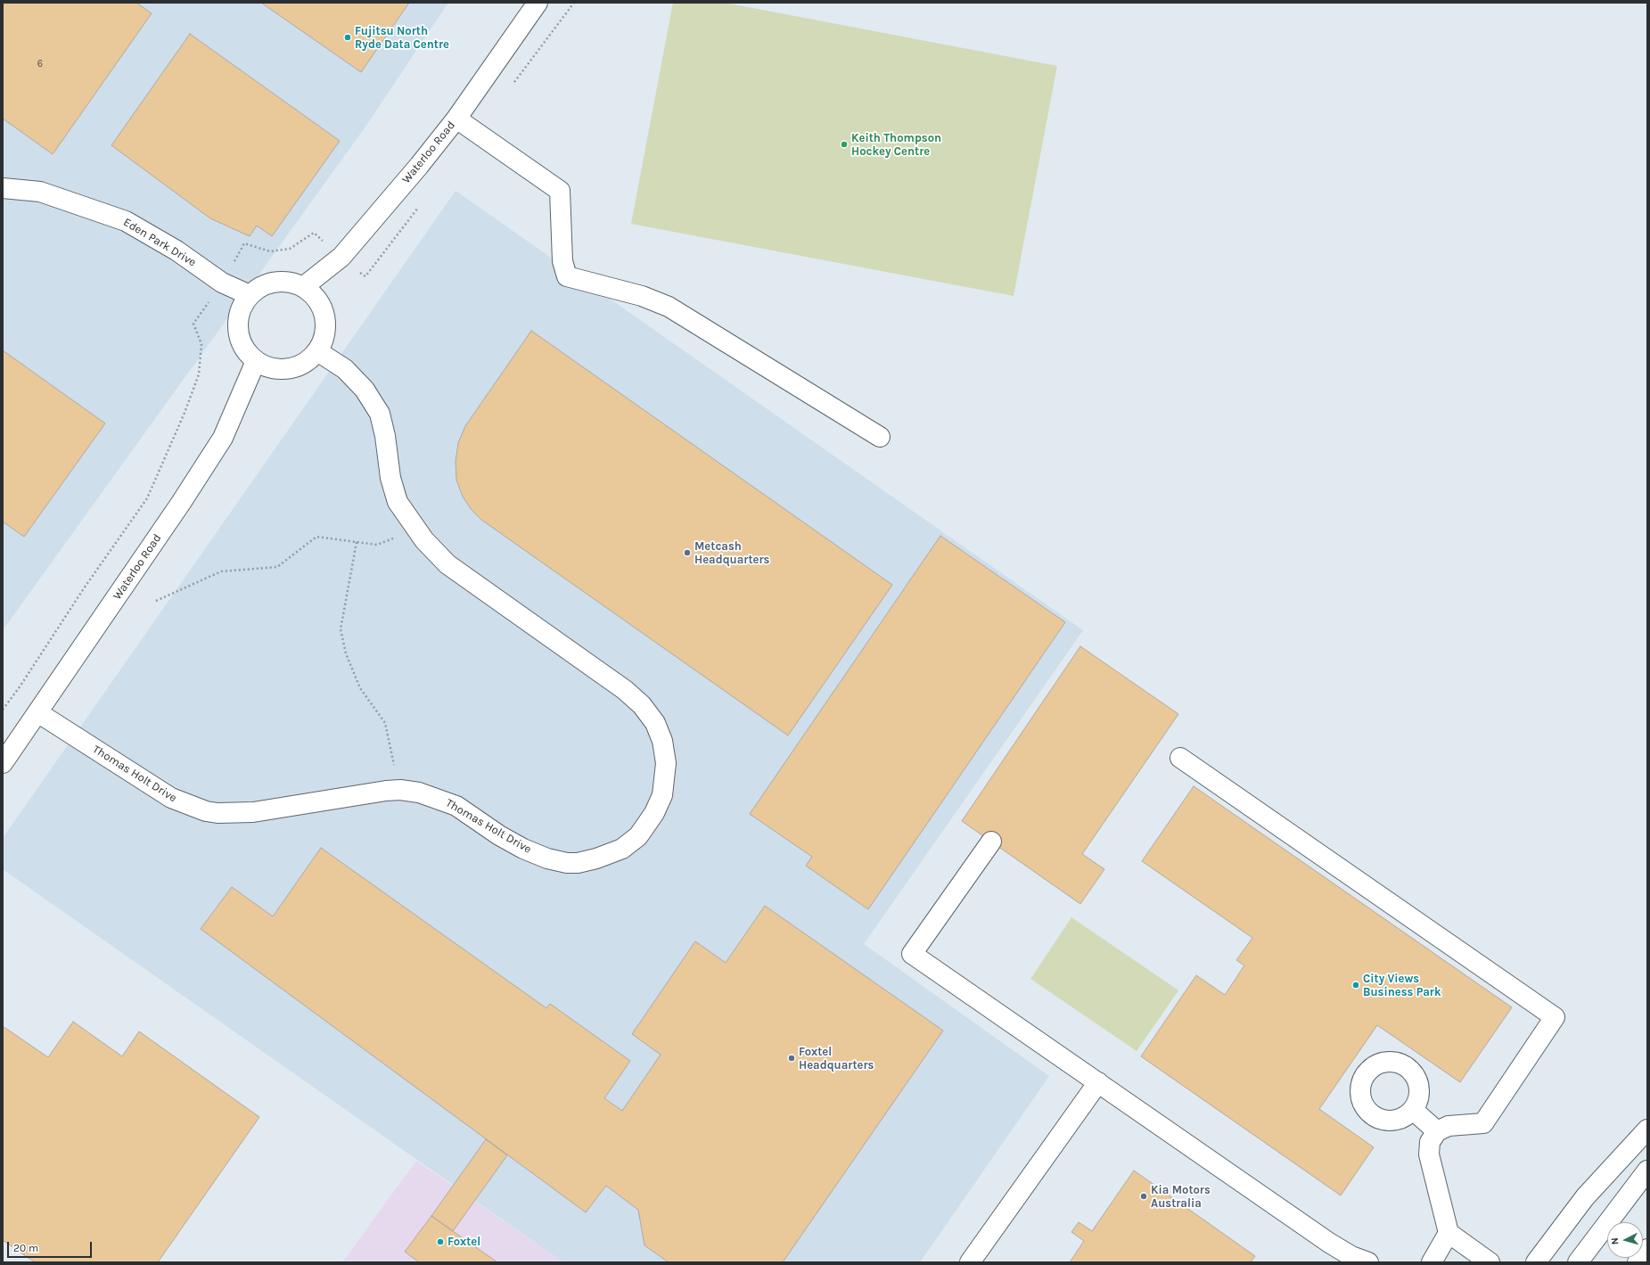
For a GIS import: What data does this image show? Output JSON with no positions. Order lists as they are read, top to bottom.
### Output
{
  "streets": {
    "street": ["Waterloo Road", "Eden Park Drive", "Thomas Holt Drive"]
  },
  "crossings": [
    ["Waterloo Road", "Eden Park Drive"],
    ["Waterloo Road", "Thomas Holt Drive"],
    ["Eden Park Drive", "Thomas Holt Drive"]
  ],
  "places": [
    "Fujitsu North Ryde Data Centre",
    "Keith Thompson Hockey Centre",
    "Metcash Headquarters",
    "City Views Business Park",
    "Foxtel Headquarters",
    "Kia Motors Australia",
    "Foxtel"
  ],
  "house_numbers": ["6"],
  "scale_bar": "20 m",
  "north": "left"
}
